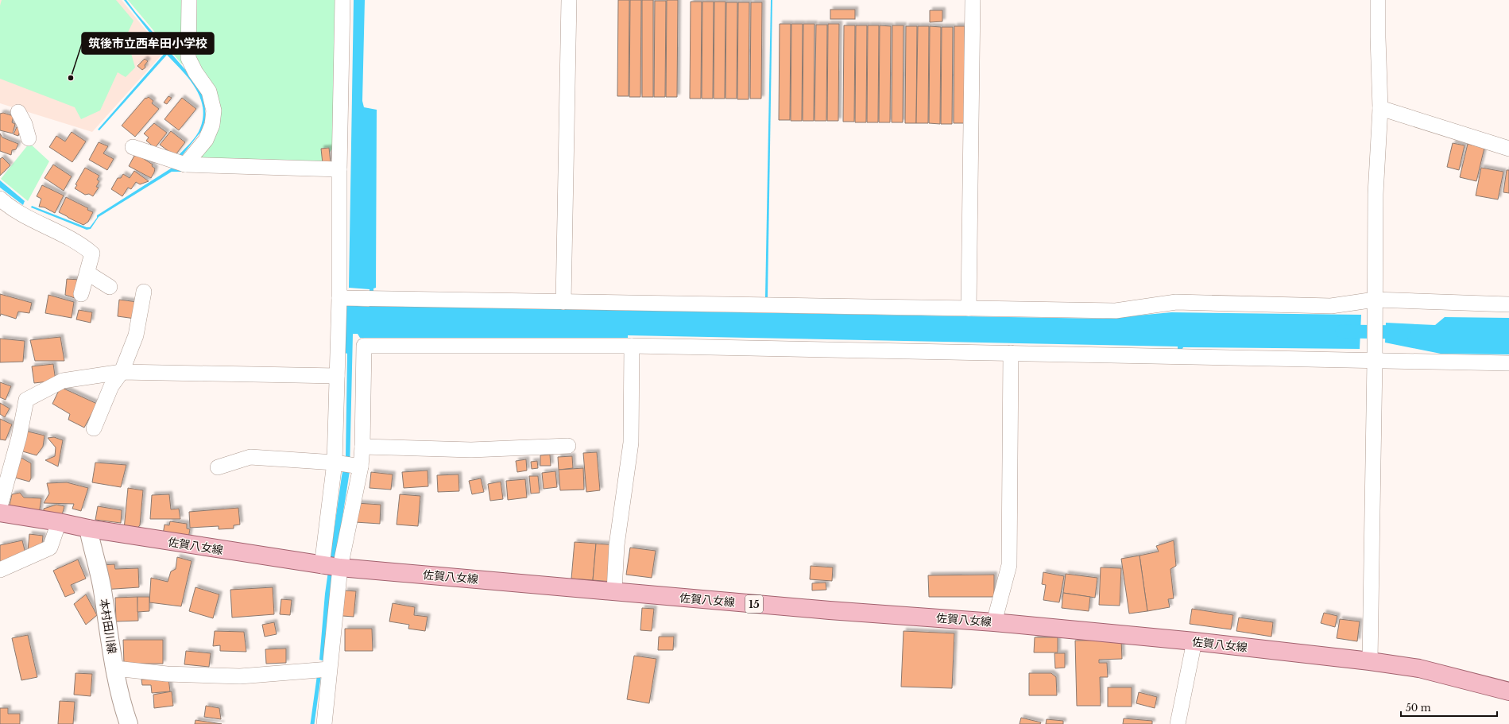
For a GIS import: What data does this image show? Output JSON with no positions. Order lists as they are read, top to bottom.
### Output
{
  "streets": {
    "main road": ["佐賀八女線", "15", "本村田川線"]
  },
  "crossings": [
    ["佐賀八女線", "本村田川線"]
  ],
  "places": ["筑後市立西牟田小学校"],
  "scale_bar": "50 m"
}
